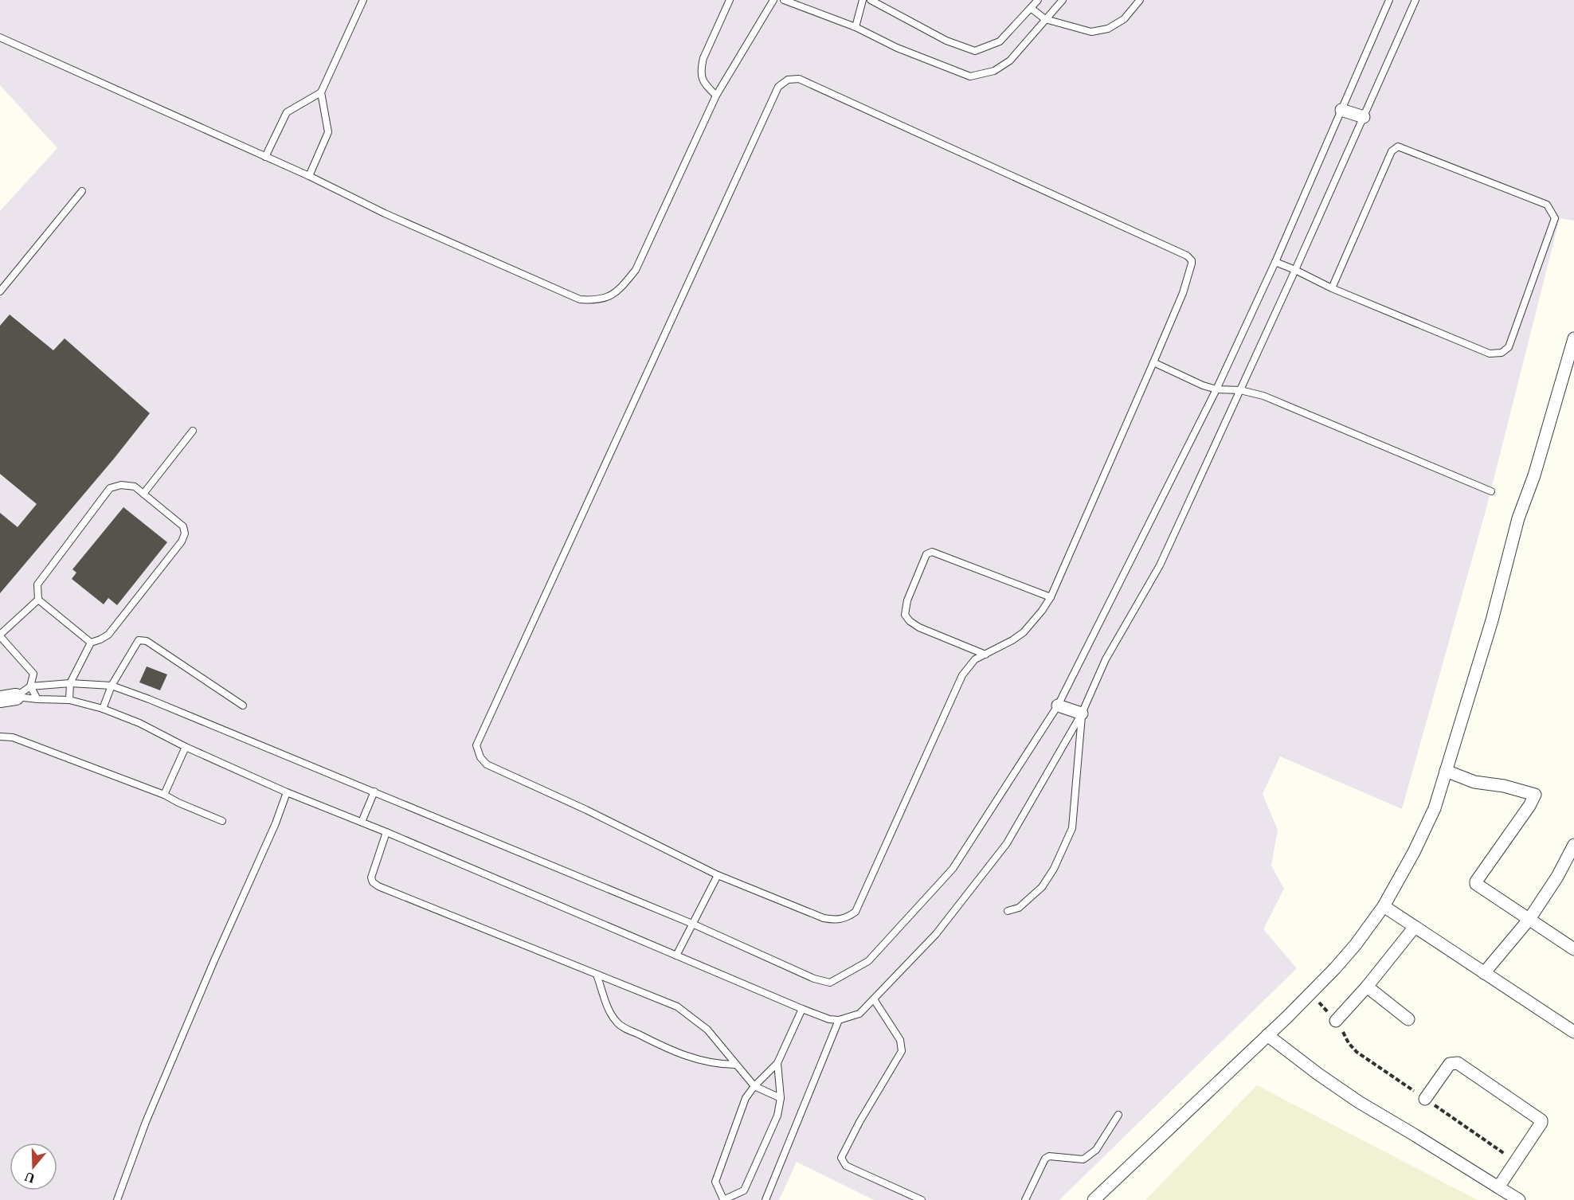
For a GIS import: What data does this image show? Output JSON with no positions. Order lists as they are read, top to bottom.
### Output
{
  "north": "bottom"
}
